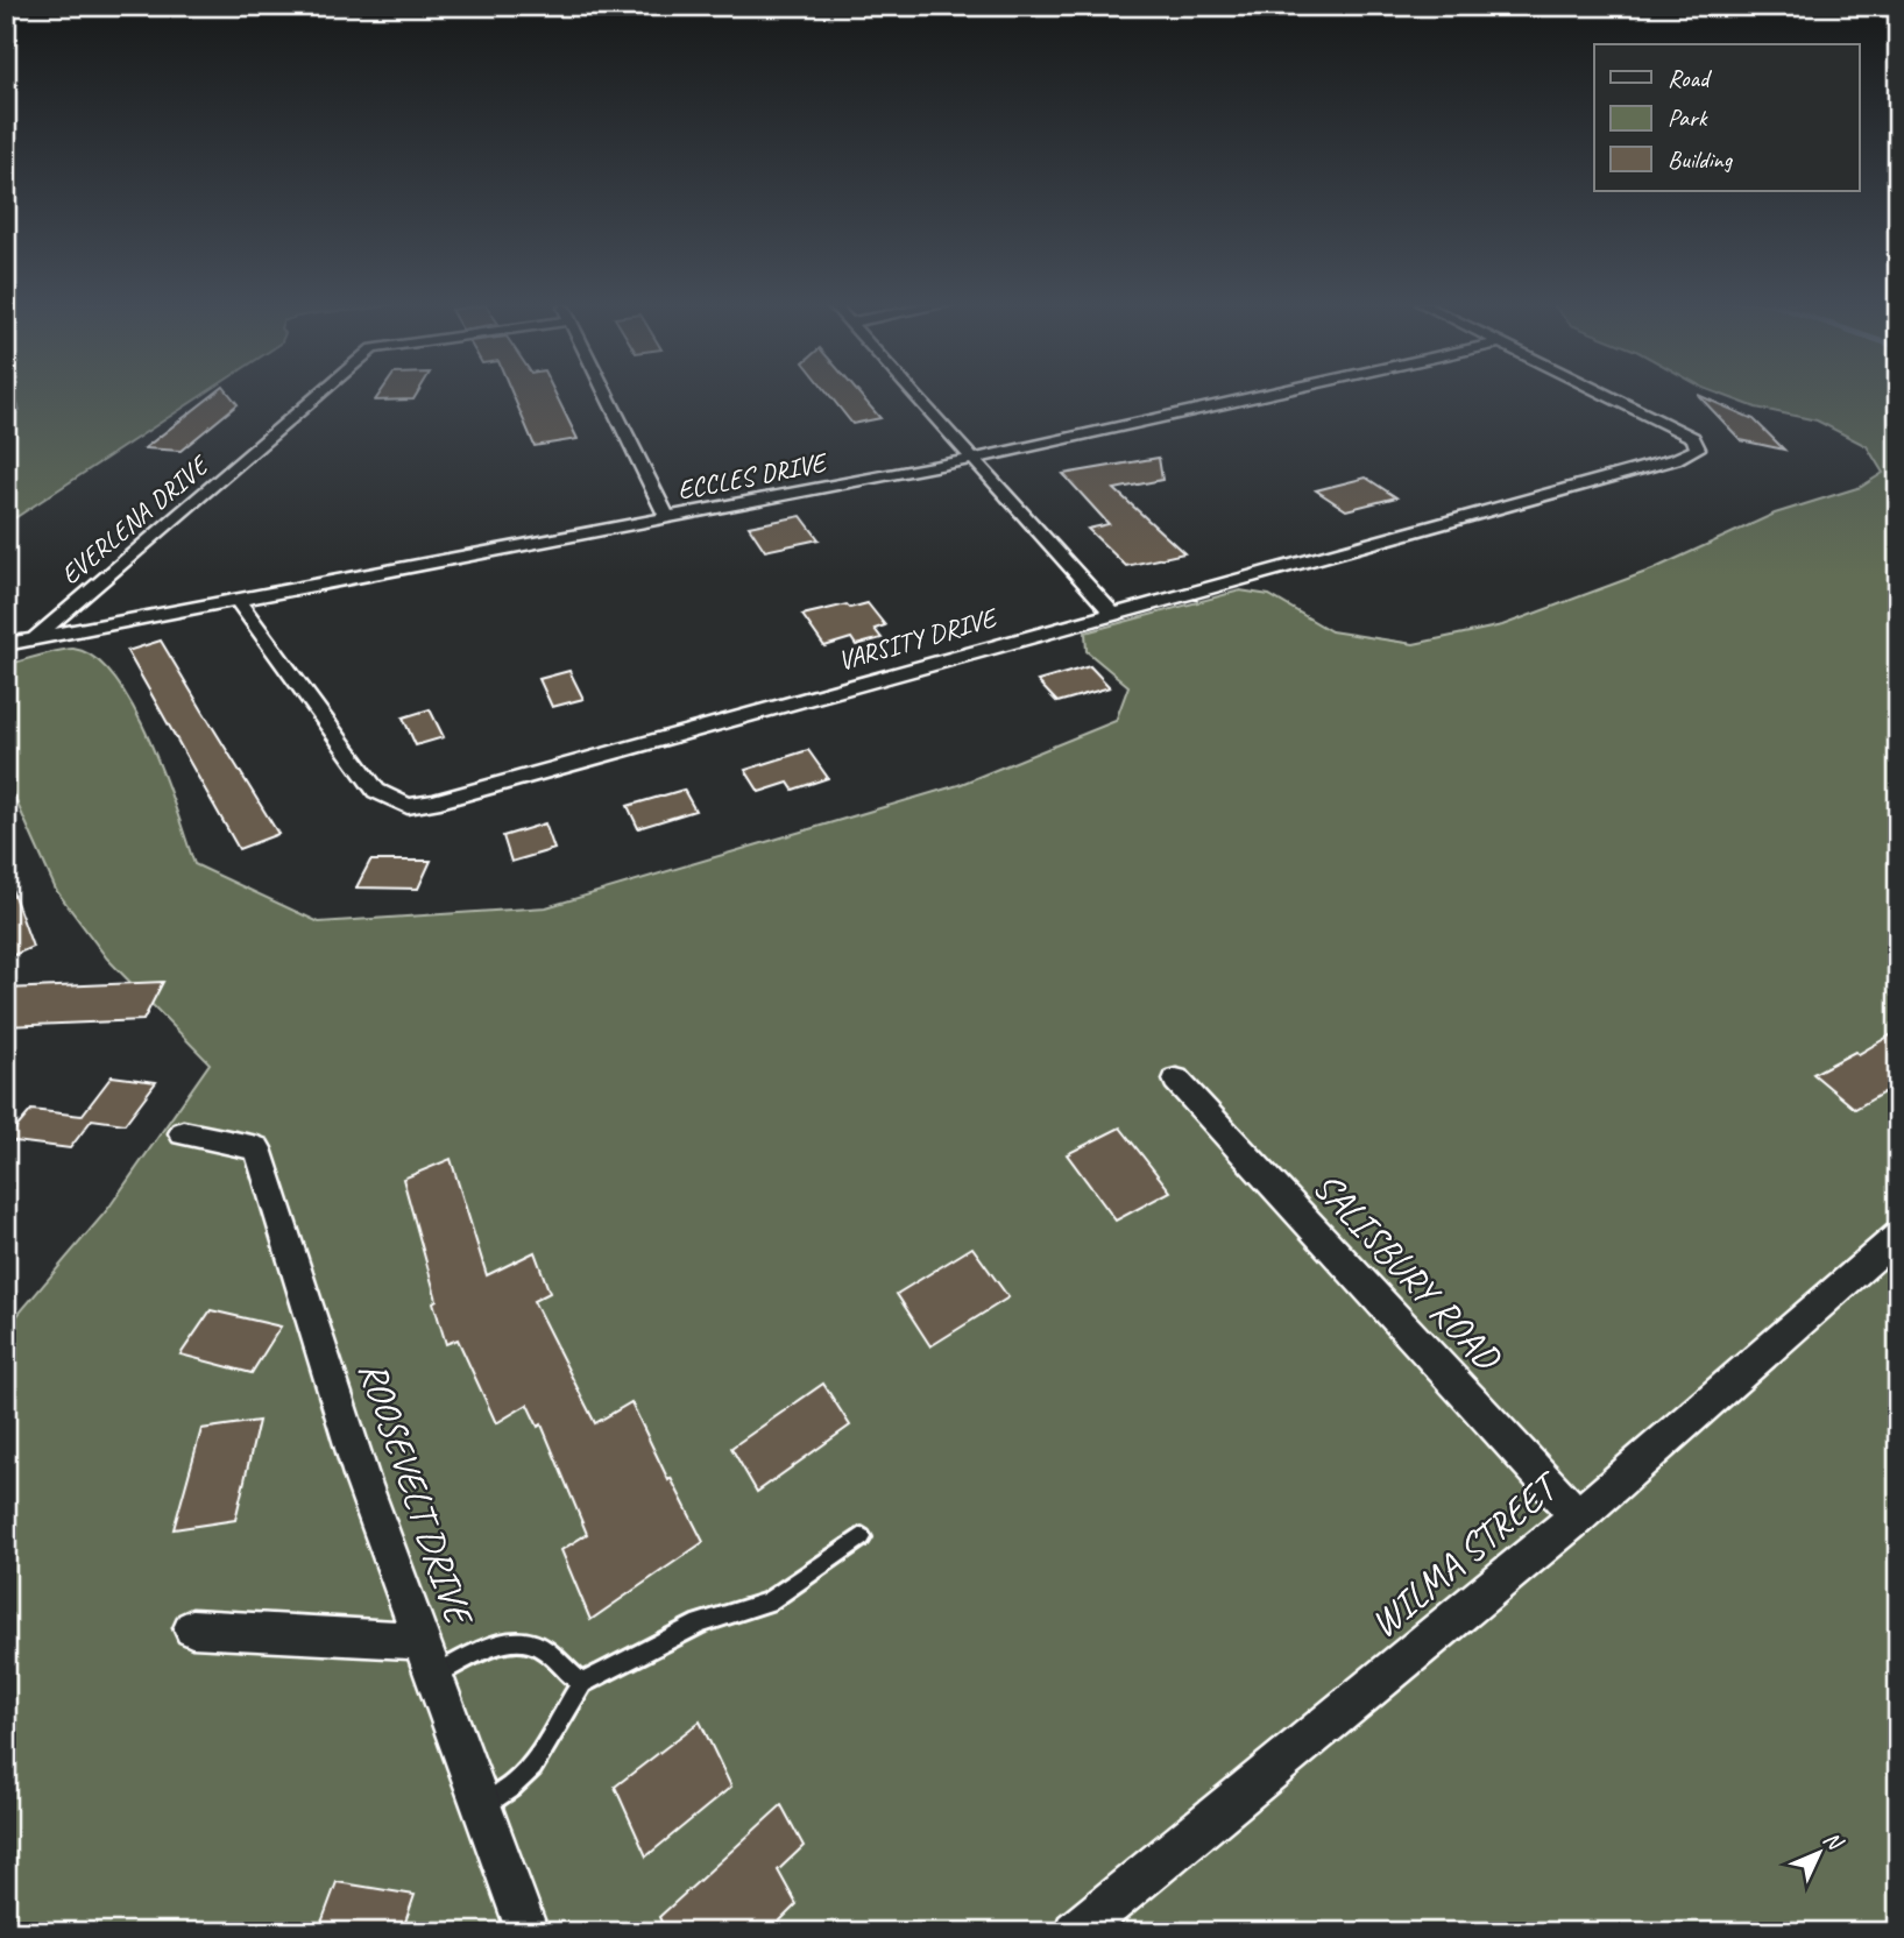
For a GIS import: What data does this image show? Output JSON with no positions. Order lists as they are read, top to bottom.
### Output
{
  "streets": {
    "street": [
      "ECCLES DRIVE",
      "EVERLENA DRIVE",
      "VARSITY DRIVE",
      "SALISBURY ROAD",
      "ROOSEVELT DRIVE",
      "WILMA STREET"
    ]
  },
  "crossings": [
    ["ECCLES DRIVE", "EVERLENA DRIVE"],
    ["ECCLES DRIVE", "VARSITY DRIVE"],
    ["SALISBURY ROAD", "WILMA STREET"]
  ],
  "legend": ["Road", "Park", "Building"],
  "north": "top right"
}
